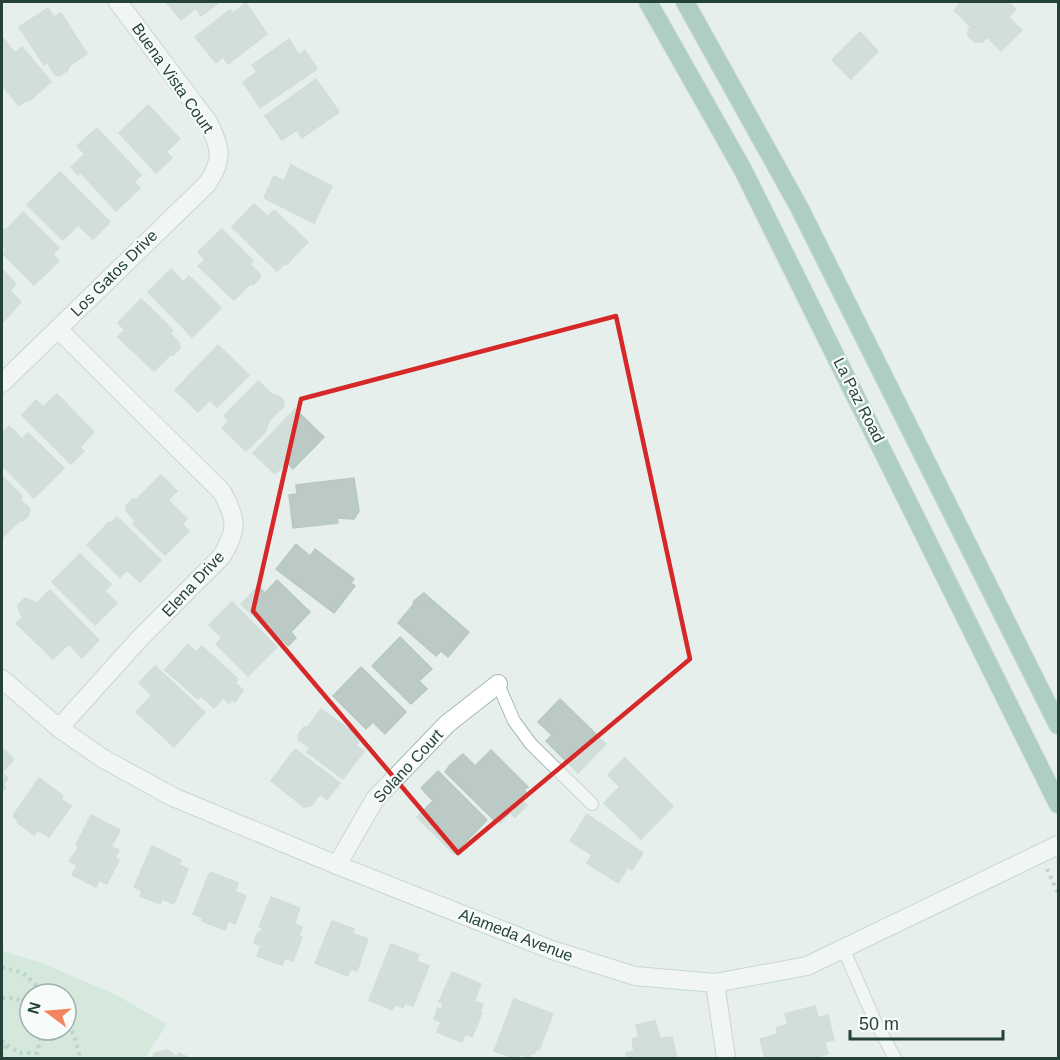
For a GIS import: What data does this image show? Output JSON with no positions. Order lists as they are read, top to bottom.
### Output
{
  "streets": {
    "main road": ["La Paz Road"],
    "street": [
      "Buena Vista Court",
      "Los Gatos Drive",
      "Elena Drive",
      "Solano Court",
      "Alameda Avenue"
    ]
  },
  "crossings": [
    ["Buena Vista Court", "Los Gatos Drive"],
    ["Los Gatos Drive", "Elena Drive"],
    ["Elena Drive", "Alameda Avenue"],
    ["Solano Court", "Alameda Avenue"]
  ],
  "scale_bar": "50 m",
  "north": "left"
}
